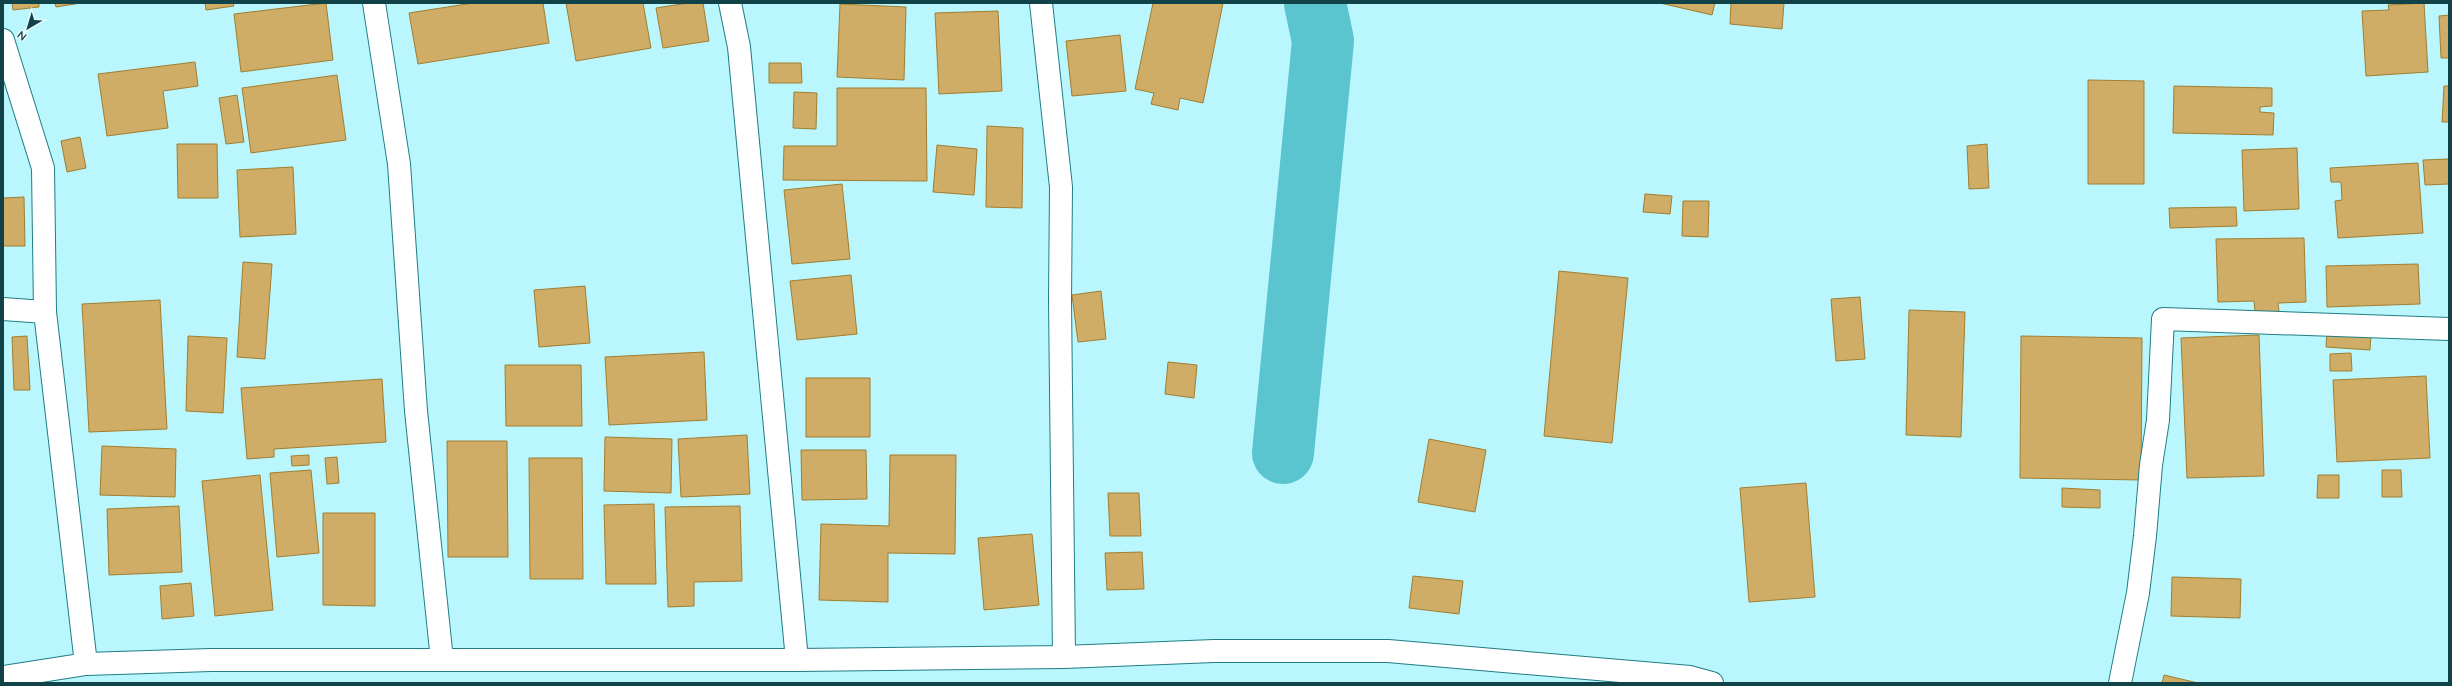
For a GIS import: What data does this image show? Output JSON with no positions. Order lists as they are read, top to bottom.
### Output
{
  "north": "bottom left"
}
